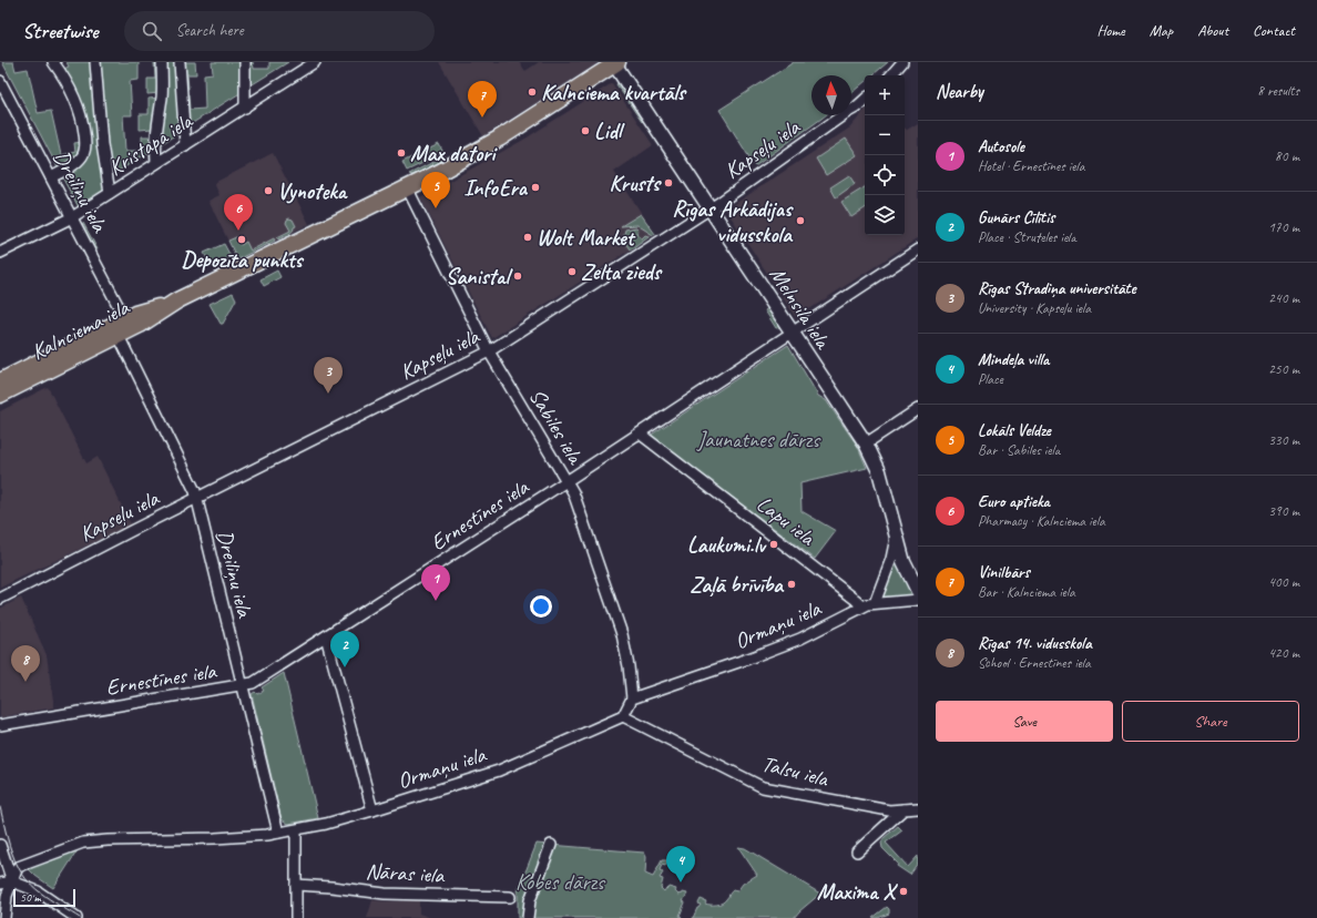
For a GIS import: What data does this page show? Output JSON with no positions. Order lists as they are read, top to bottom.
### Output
{
  "streets": {
    "main road": ["Kalnciema iela"],
    "street": [
      "Kristapa iela",
      "Kapseļu iela",
      "Dreiliņu iela",
      "Melnsila iela",
      "Sabiles iela",
      "Ernestīnes iela",
      "Lapu iela",
      "Ormaņu iela",
      "Talsu iela",
      "Nāras iela"
    ]
  },
  "crossings": [
    ["Kristapa iela", "Dreiliņu iela"],
    ["Kapseļu iela", "Dreiliņu iela"],
    ["Kapseļu iela", "Melnsila iela"],
    ["Kapseļu iela", "Sabiles iela"],
    ["Dreiliņu iela", "Kalnciema iela"],
    ["Dreiliņu iela", "Ernestīnes iela"],
    ["Dreiliņu iela", "Ormaņu iela"],
    ["Melnsila iela", "Kalnciema iela"],
    ["Melnsila iela", "Ernestīnes iela"],
    ["Kalnciema iela", "Sabiles iela"],
    ["Sabiles iela", "Ernestīnes iela"],
    ["Sabiles iela", "Ormaņu iela"],
    ["Ernestīnes iela", "Lapu iela"],
    ["Lapu iela", "Ormaņu iela"],
    ["Ormaņu iela", "Talsu iela"]
  ],
  "parks": ["Jaunatnes dārzs", "Kobes dārzs"],
  "places": [
    "Kalnciema kvartāls",
    "Lidl",
    "Max datori",
    "Krusts",
    "InfoEra",
    "Vynoteka",
    "Rīgas Arkādijas vidusskola",
    "Wolt Market",
    "Depozīta punkts",
    "Zelta zieds",
    "Sanistal",
    "Laukumi.lv",
    "Zaļā brīvība",
    "Maxima X"
  ],
  "scale_bar": "50 m",
  "north": "top",
  "page": {
    "header": "Streetwise",
    "search": "Search here",
    "nav": [
      "Home",
      "Map",
      "About",
      "Contact"
    ],
    "heading": ["Nearby", "8 results"],
    "map_buttons": ["+", "−"],
    "pins": [
      "7",
      "5",
      "6",
      "3",
      "1",
      "2",
      "8",
      "4"
    ],
    "list": [
      {
        "mark": "1",
        "name": "Autosole",
        "note": "Hotel · Ernestīnes iela",
        "value": "80 m"
      },
      {
        "mark": "2",
        "name": "Gunārs Cīlītis",
        "note": "Place · Struteles iela",
        "value": "170 m"
      },
      {
        "mark": "3",
        "name": "Rīgas Stradiņa universitāte",
        "note": "University · Kapseļu iela",
        "value": "240 m"
      },
      {
        "mark": "4",
        "name": "Mindeļa villa",
        "note": "Place",
        "value": "250 m"
      },
      {
        "mark": "5",
        "name": "Lokāls Veldze",
        "note": "Bar · Sabiles iela",
        "value": "330 m"
      },
      {
        "mark": "6",
        "name": "Euro aptieka",
        "note": "Pharmacy · Kalnciema iela",
        "value": "390 m"
      },
      {
        "mark": "7",
        "name": "Vinilbārs",
        "note": "Bar · Kalnciema iela",
        "value": "400 m"
      },
      {
        "mark": "8",
        "name": "Rīgas 14. vidusskola",
        "note": "School · Ernestīnes iela",
        "value": "420 m"
      }
    ],
    "buttons": ["Save", "Share"],
    "scale": "50 m"
  }
}
